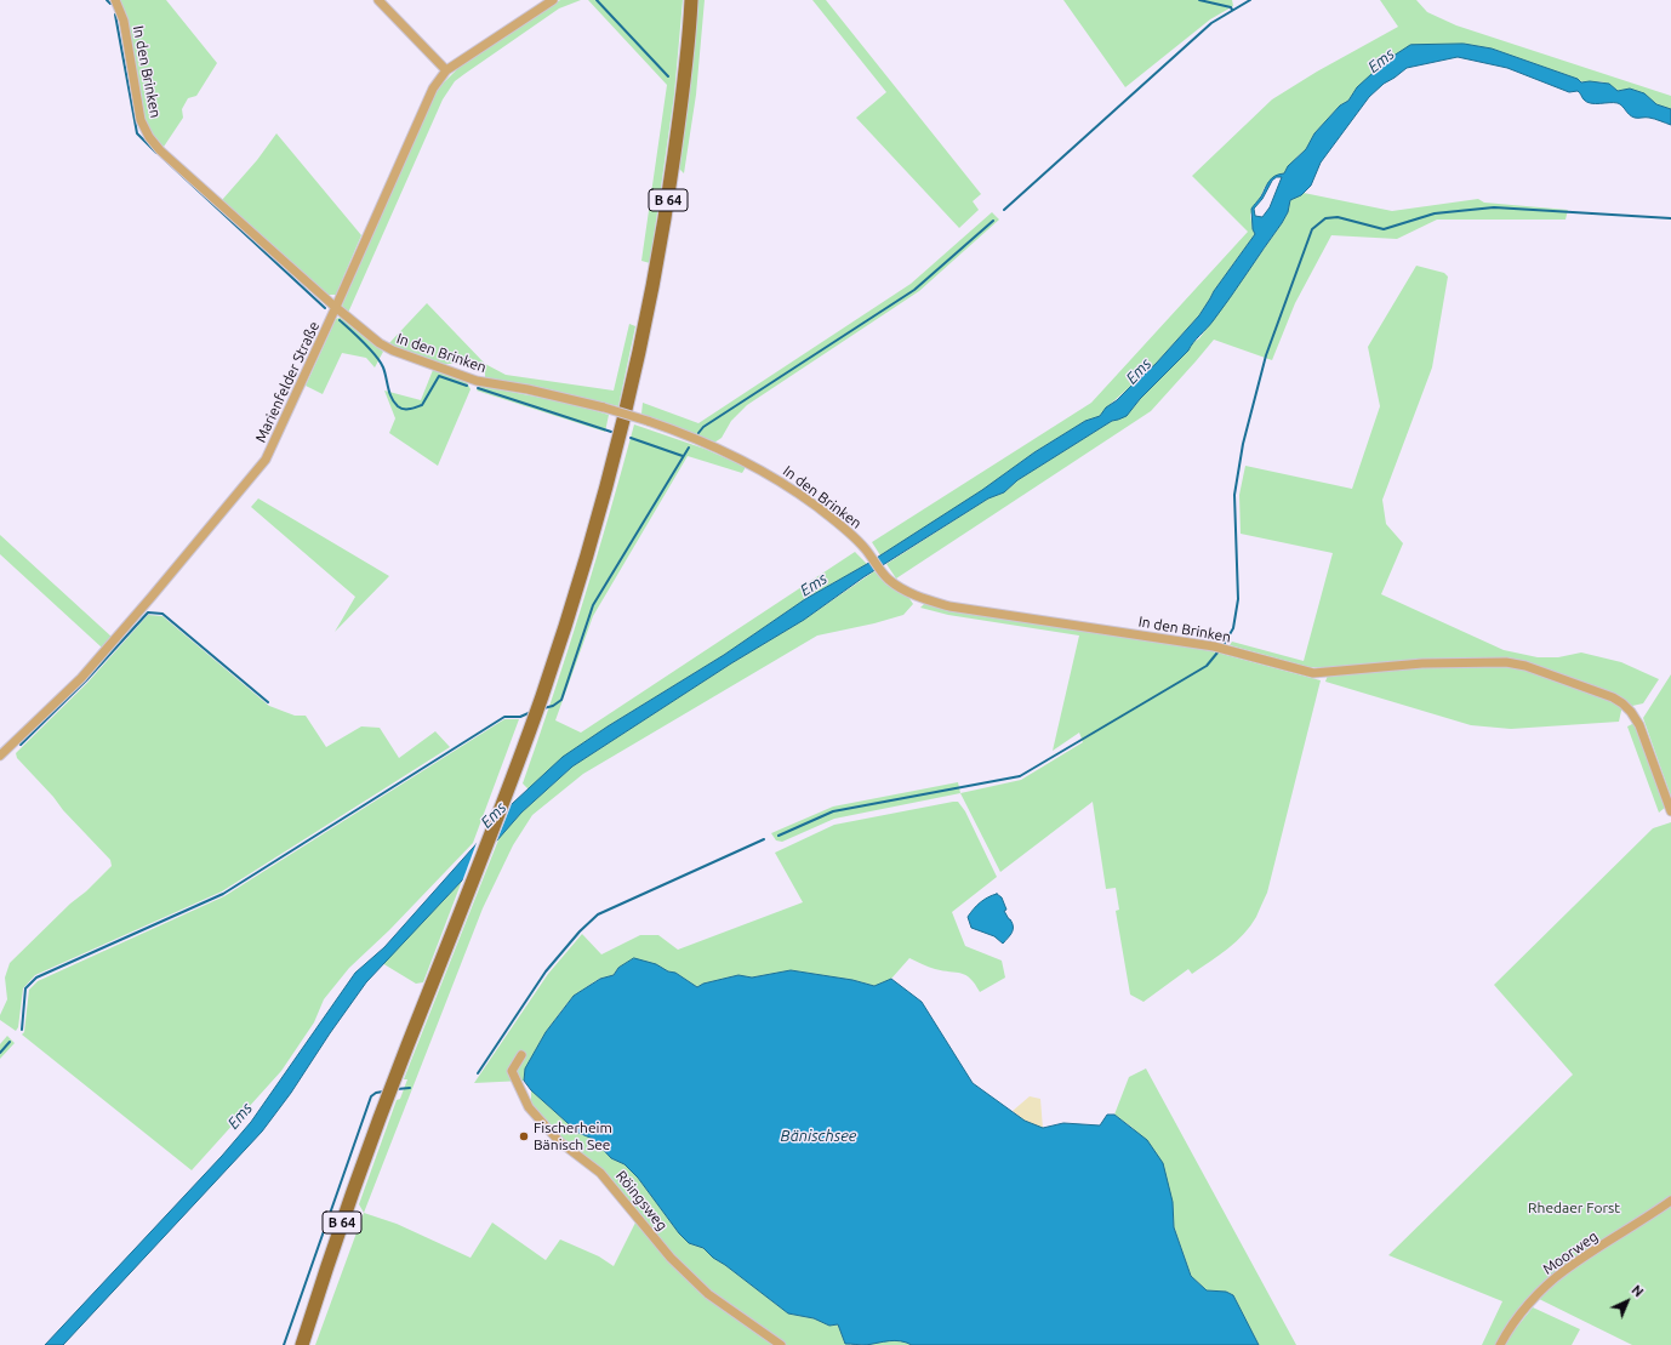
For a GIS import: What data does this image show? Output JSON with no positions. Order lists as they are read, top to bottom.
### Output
{
  "streets": {
    "main road": ["B 64"],
    "street": [
      "In den Brinken",
      "Marienfelder Straße",
      "Röingsweg",
      "Moorweg"
    ]
  },
  "crossings": [
    ["In den Brinken", "Marienfelder Straße"]
  ],
  "water": ["Ems", "Bänischsee"],
  "parks": ["Rhedaer Forst"],
  "places": ["Fischerheim Bänisch See"],
  "north": "top right"
}
